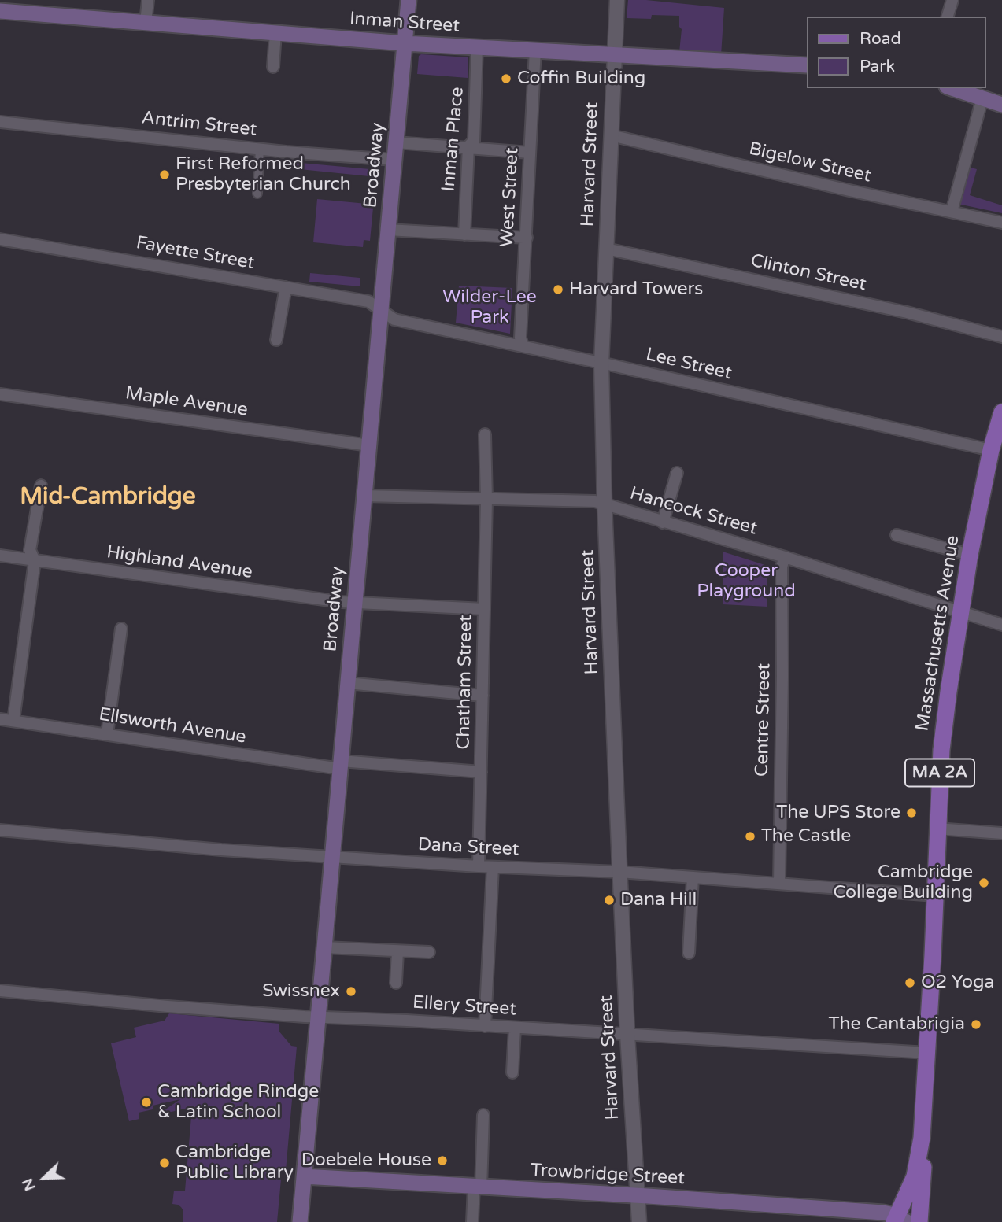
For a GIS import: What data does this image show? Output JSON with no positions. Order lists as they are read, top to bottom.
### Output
{
  "streets": {
    "main road": [
      "Inman Street",
      "Broadway",
      "Massachusetts Avenue",
      "MA 2A",
      "Trowbridge Street"
    ],
    "street": [
      "Antrim Street",
      "Inman Place",
      "Bigelow Street",
      "Harvard Street",
      "West Street",
      "Fayette Street",
      "Clinton Street",
      "Lee Street",
      "Maple Avenue",
      "Hancock Street",
      "Highland Avenue",
      "Chatham Street",
      "Centre Street",
      "Ellsworth Avenue",
      "Dana Street",
      "Ellery Street"
    ]
  },
  "crossings": [
    ["Inman Street", "Inman Place"],
    ["Inman Street", "Harvard Street"],
    ["Inman Street", "Broadway"],
    ["Inman Street", "West Street"],
    ["Antrim Street", "Broadway"],
    ["Bigelow Street", "Harvard Street"],
    ["Harvard Street", "Clinton Street"],
    ["Harvard Street", "Lee Street"],
    ["Harvard Street", "Hancock Street"],
    ["Harvard Street", "Dana Street"],
    ["Harvard Street", "Ellery Street"],
    ["Harvard Street", "Trowbridge Street"],
    ["Broadway", "Fayette Street"],
    ["Broadway", "Lee Street"],
    ["Broadway", "Maple Avenue"],
    ["Broadway", "Hancock Street"],
    ["Broadway", "Highland Avenue"],
    ["Broadway", "Ellsworth Avenue"],
    ["Broadway", "Dana Street"],
    ["Broadway", "Ellery Street"],
    ["Broadway", "Trowbridge Street"],
    ["West Street", "Lee Street"],
    ["Fayette Street", "Lee Street"],
    ["Lee Street", "Massachusetts Avenue"],
    ["Hancock Street", "Massachusetts Avenue"],
    ["Hancock Street", "Chatham Street"],
    ["Hancock Street", "Centre Street"],
    ["Highland Avenue", "Chatham Street"],
    ["Massachusetts Avenue", "MA 2A"],
    ["Massachusetts Avenue", "Dana Street"],
    ["Massachusetts Avenue", "Ellery Street"],
    ["Massachusetts Avenue", "Trowbridge Street"],
    ["Chatham Street", "Ellsworth Avenue"],
    ["Chatham Street", "Dana Street"],
    ["Centre Street", "Dana Street"]
  ],
  "districts": ["Mid-Cambridge"],
  "parks": ["Wilder-Lee Park", "Cooper Playground"],
  "places": [
    "Coffin Building",
    "First Reformed Presbyterian Church",
    "Harvard Towers",
    "The UPS Store",
    "The Castle",
    "Cambridge College Building",
    "Dana Hill",
    "O2 Yoga",
    "Swissnex",
    "The Cantabrigia",
    "Cambridge Rindge & Latin School",
    "Doebele House",
    "Cambridge Public Library"
  ],
  "legend": ["Road", "Park"],
  "north": "bottom left"
}
